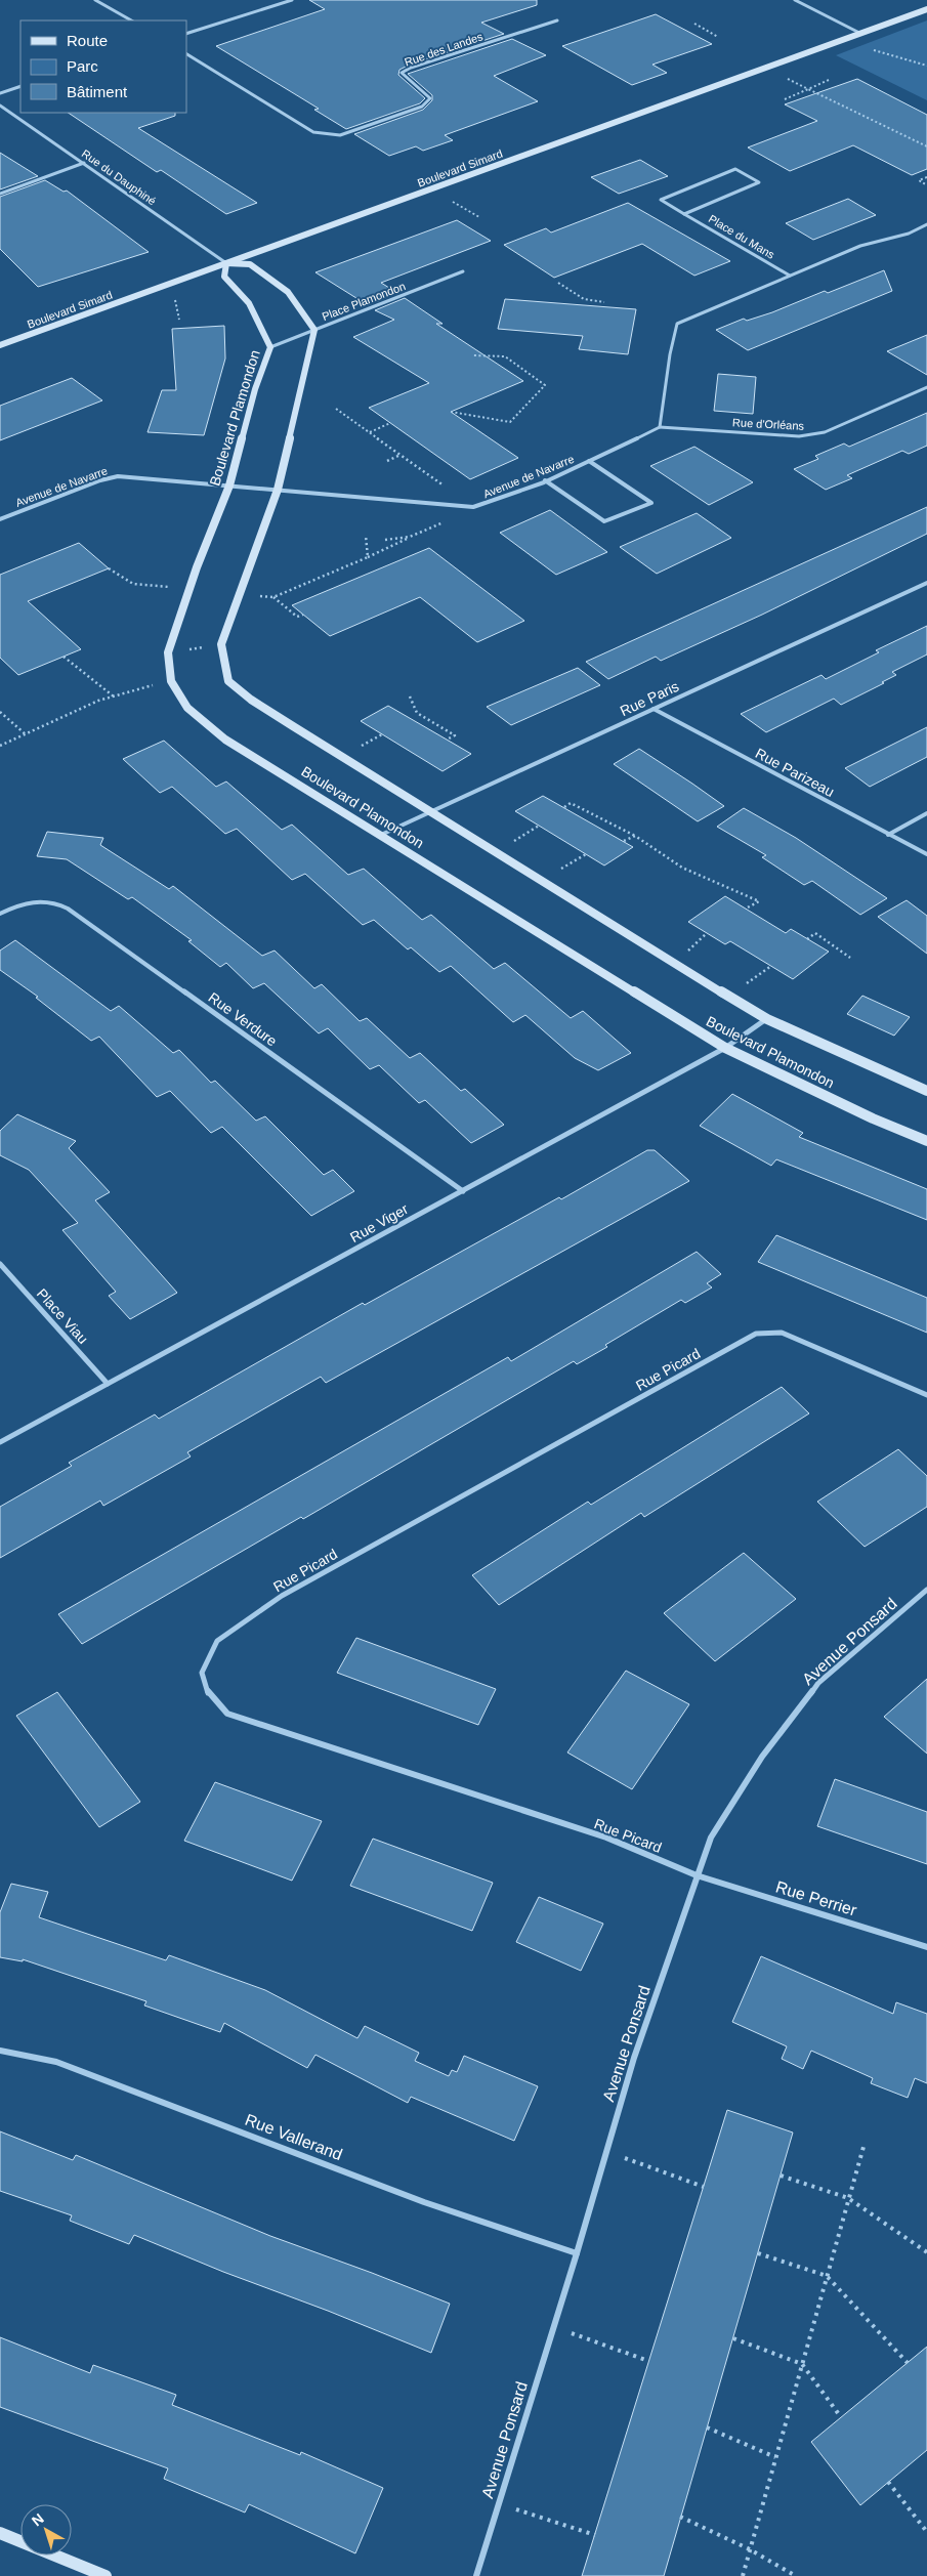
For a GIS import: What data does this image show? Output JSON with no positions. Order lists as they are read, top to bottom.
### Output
{
  "streets": {
    "street": [
      "Rue des Landes",
      "Boulevard Simard",
      "Rue du Dauphiné",
      "Place du Mans",
      "Place Plamondon",
      "Boulevard Plamondon",
      "Rue d'Orléans",
      "Avenue de Navarre",
      "Rue Paris",
      "Rue Parizeau",
      "Rue Verdure",
      "Rue Viger",
      "Place Viau",
      "Rue Picard",
      "Avenue Ponsard",
      "Rue Perrier",
      "Rue Vallerand"
    ]
  },
  "crossings": [
    ["Boulevard Simard", "Rue du Dauphiné"],
    ["Boulevard Simard", "Boulevard Plamondon"],
    ["Rue du Dauphiné", "Boulevard Plamondon"],
    ["Place Plamondon", "Boulevard Plamondon"],
    ["Boulevard Plamondon", "Avenue de Navarre"],
    ["Boulevard Plamondon", "Rue Paris"],
    ["Boulevard Plamondon", "Rue Viger"],
    ["Rue d'Orléans", "Avenue de Navarre"],
    ["Rue Paris", "Rue Parizeau"],
    ["Rue Verdure", "Rue Viger"],
    ["Rue Viger", "Place Viau"],
    ["Rue Picard", "Avenue Ponsard"],
    ["Rue Picard", "Rue Perrier"],
    ["Avenue Ponsard", "Rue Perrier"],
    ["Avenue Ponsard", "Rue Vallerand"]
  ],
  "legend": ["Route", "Parc", "Bâtiment"],
  "north": "top left"
}
